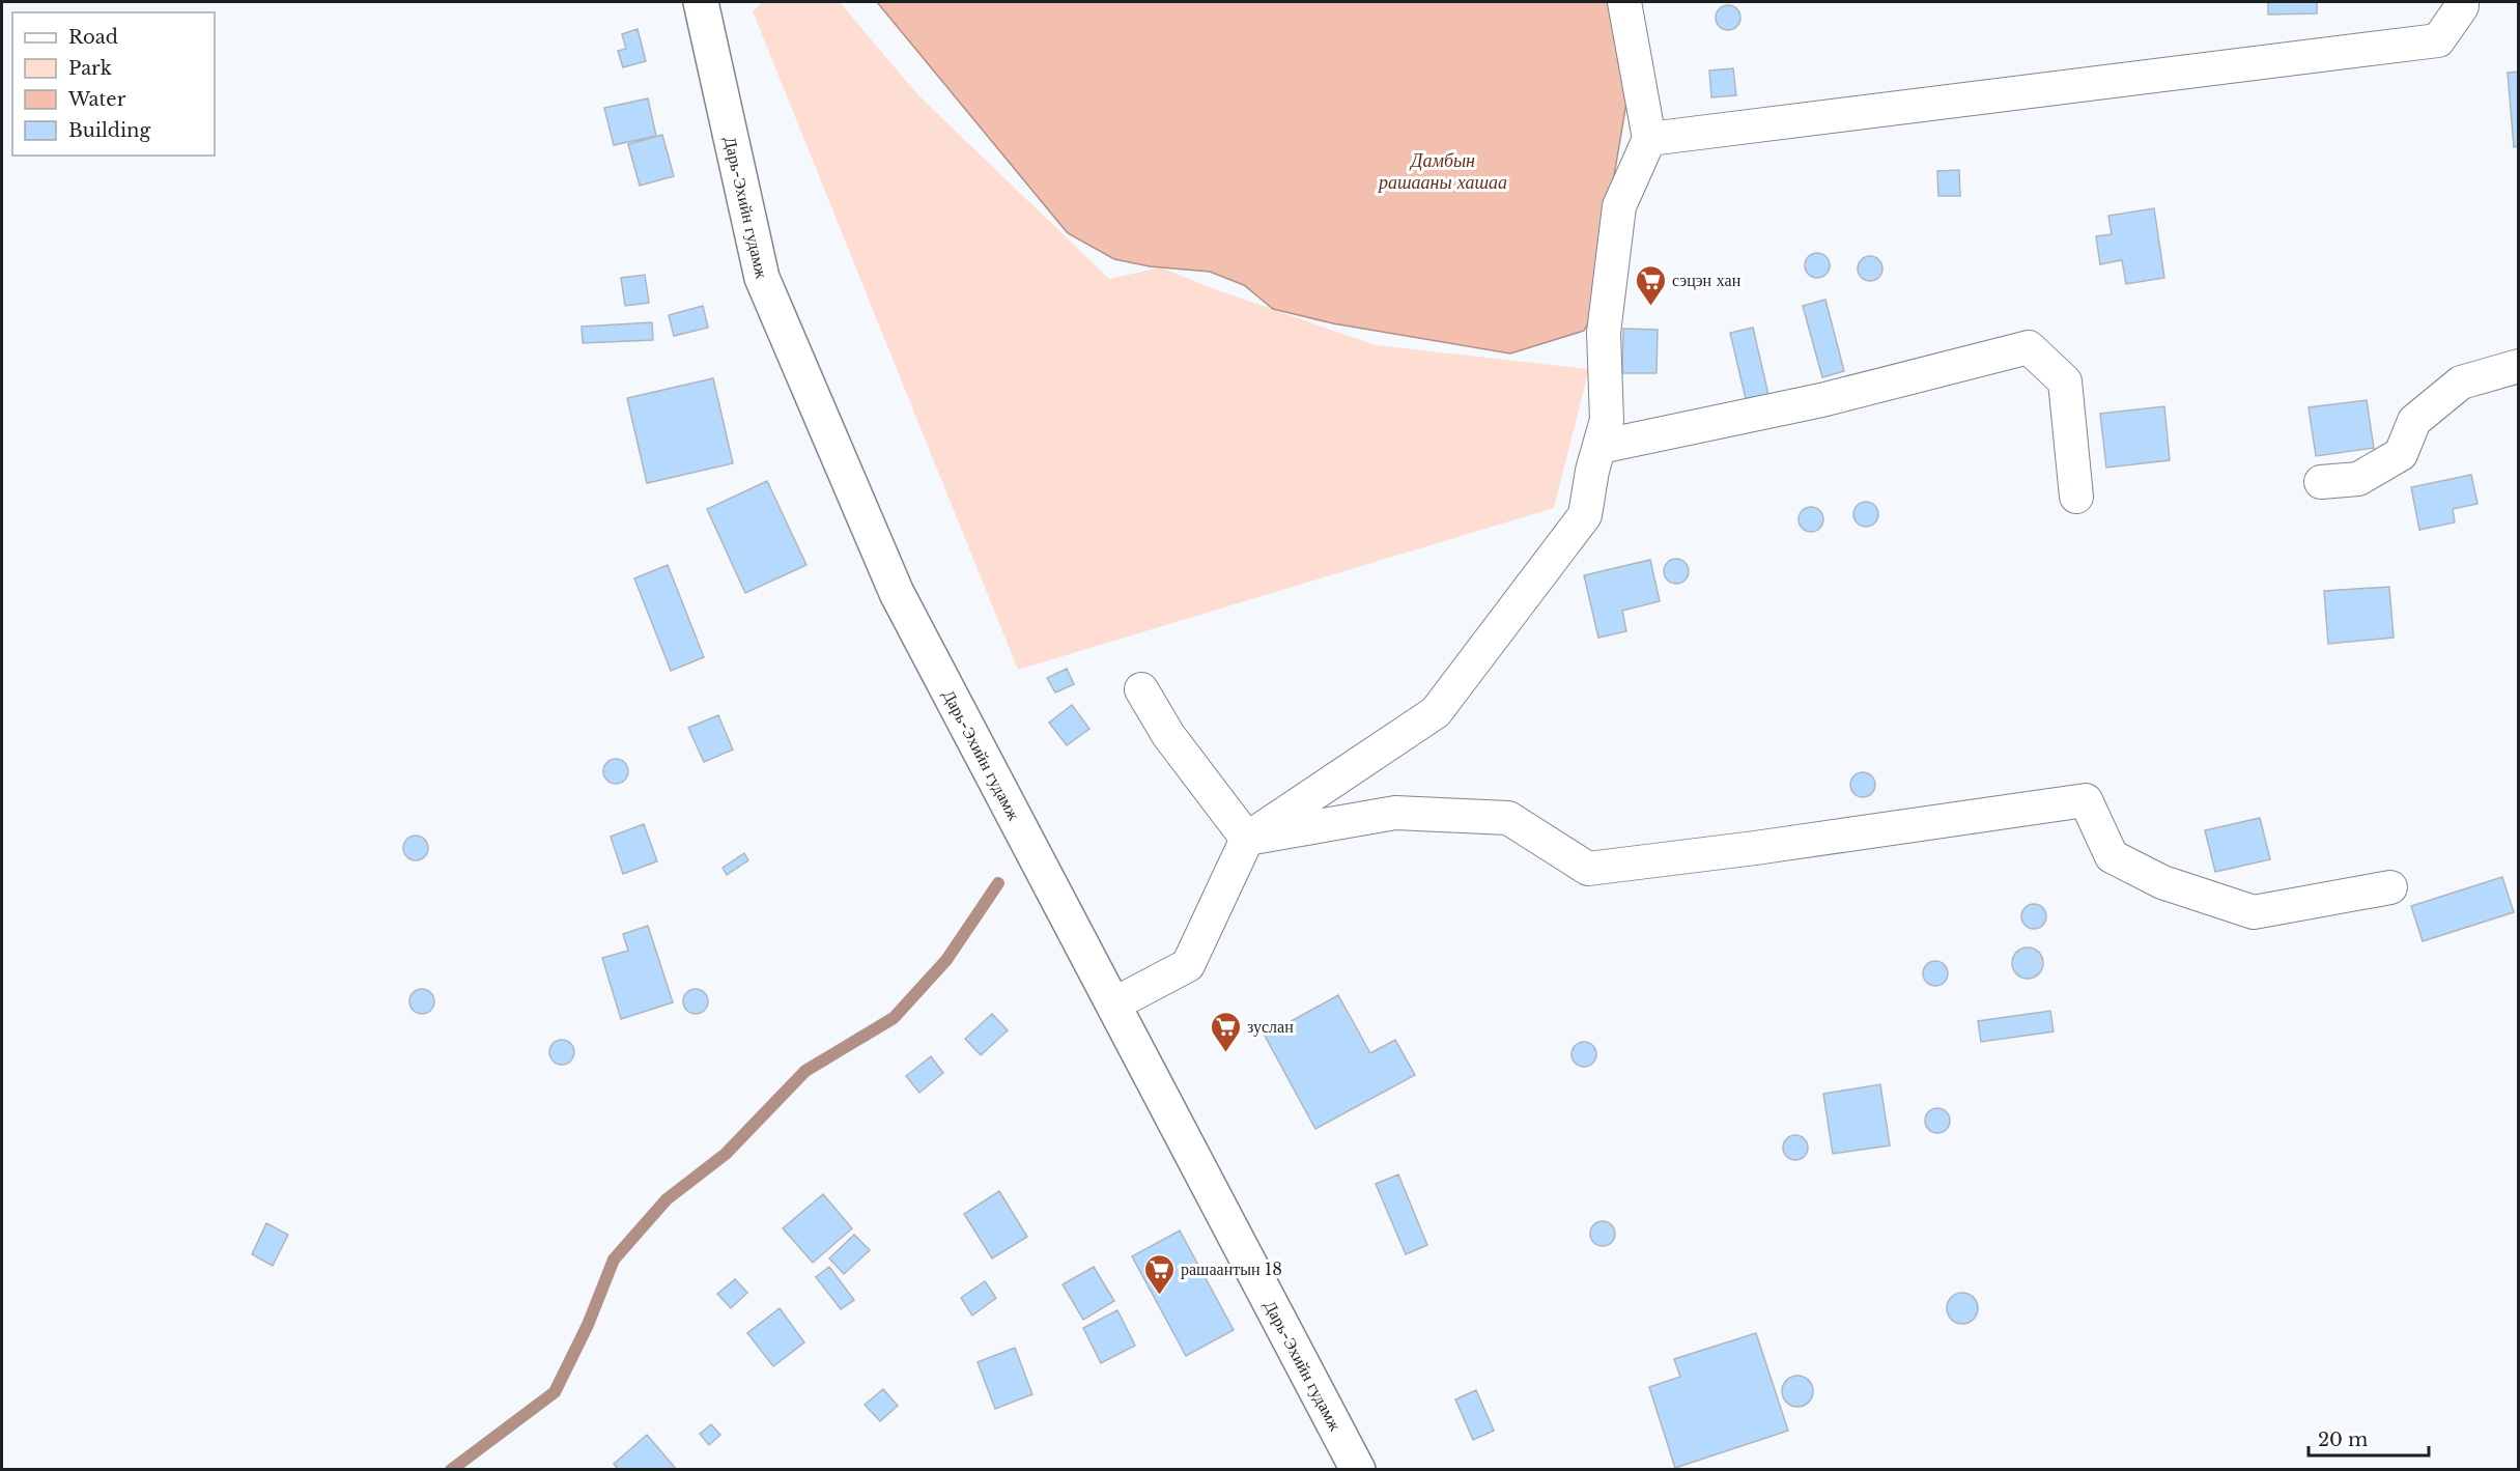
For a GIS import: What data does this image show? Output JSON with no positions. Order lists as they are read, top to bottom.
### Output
{
  "streets": {
    "main road": ["Дарь-Эхийн гудамж"]
  },
  "water": ["Дамбын рашааны хашаа"],
  "places": {
    "supermarket": ["сэцэн хан", "зуслан", "рашаантын 18"]
  },
  "legend": [
    "Road",
    "Park",
    "Water",
    "Building"
  ],
  "scale_bar": "20 m"
}
